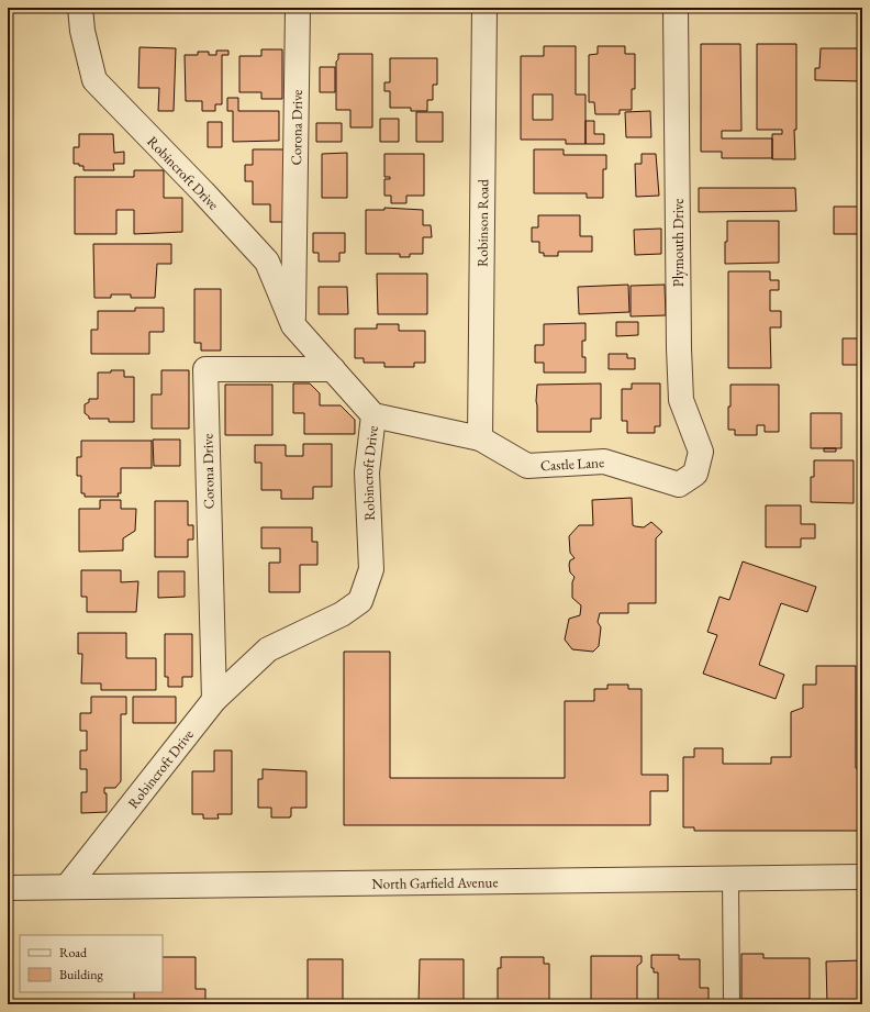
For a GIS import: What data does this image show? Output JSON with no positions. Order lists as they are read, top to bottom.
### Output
{
  "streets": {
    "street": [
      "Corona Drive",
      "Robincroft Drive",
      "Robinson Road",
      "Plymouth Drive",
      "Castle Lane",
      "North Garfield Avenue"
    ]
  },
  "crossings": [
    ["Corona Drive", "Robincroft Drive"],
    ["Robincroft Drive", "Castle Lane"],
    ["Robincroft Drive", "North Garfield Avenue"],
    ["Robinson Road", "Castle Lane"],
    ["Plymouth Drive", "Castle Lane"]
  ],
  "legend": ["Road", "Building"]
}
